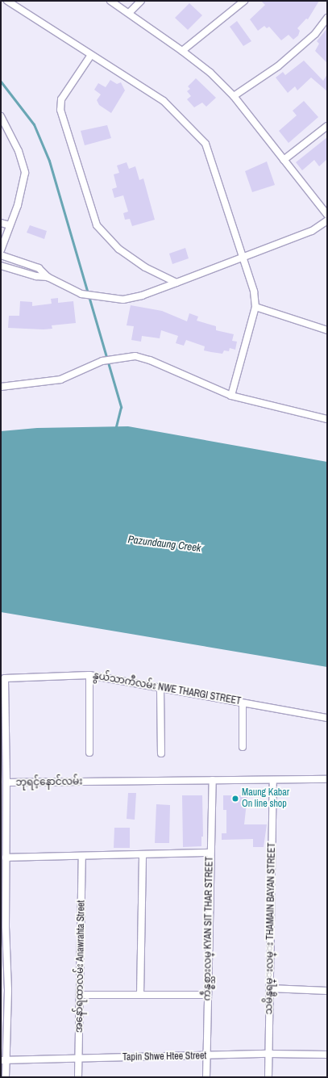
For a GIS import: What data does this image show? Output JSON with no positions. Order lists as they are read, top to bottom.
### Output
{
  "streets": {
    "street": [
      "နွယ်သာကီလမ်း NWE THARGI STREET",
      "ဘုရင့်နောင်လမ်း",
      "ကဵန္စစ္သားလမ္ KYAN SIT THAR STREET",
      "သမိန္ဗရမ္းလမ္း THAMAIN BAYAN STREET",
      "အနော်ရထာလမ်း Anawrahta Street",
      "Tapin Shwe Htee Street"
    ]
  },
  "crossings": [
    ["နွယ်သာကီလမ်း NWE THARGI STREET", "ဘုရင့်နောင်လမ်း"],
    ["ဘုရင့်နောင်လမ်း", "ကဵန္စစ္သားလမ္ KYAN SIT THAR STREET"],
    ["ဘုရင့်နောင်လမ်း", "သမိန္ဗရမ္းလမ္း THAMAIN BAYAN STREET"],
    ["ဘုရင့်နောင်လမ်း", "Tapin Shwe Htee Street"],
    ["ကဵန္စစ္သားလမ္ KYAN SIT THAR STREET", "Tapin Shwe Htee Street"],
    ["သမိန္ဗရမ္းလမ္း THAMAIN BAYAN STREET", "Tapin Shwe Htee Street"],
    ["အနော်ရထာလမ်း Anawrahta Street", "Tapin Shwe Htee Street"]
  ],
  "water": ["Pazundaung Creek"],
  "places": ["Maung Kabar On line shop"]
}
